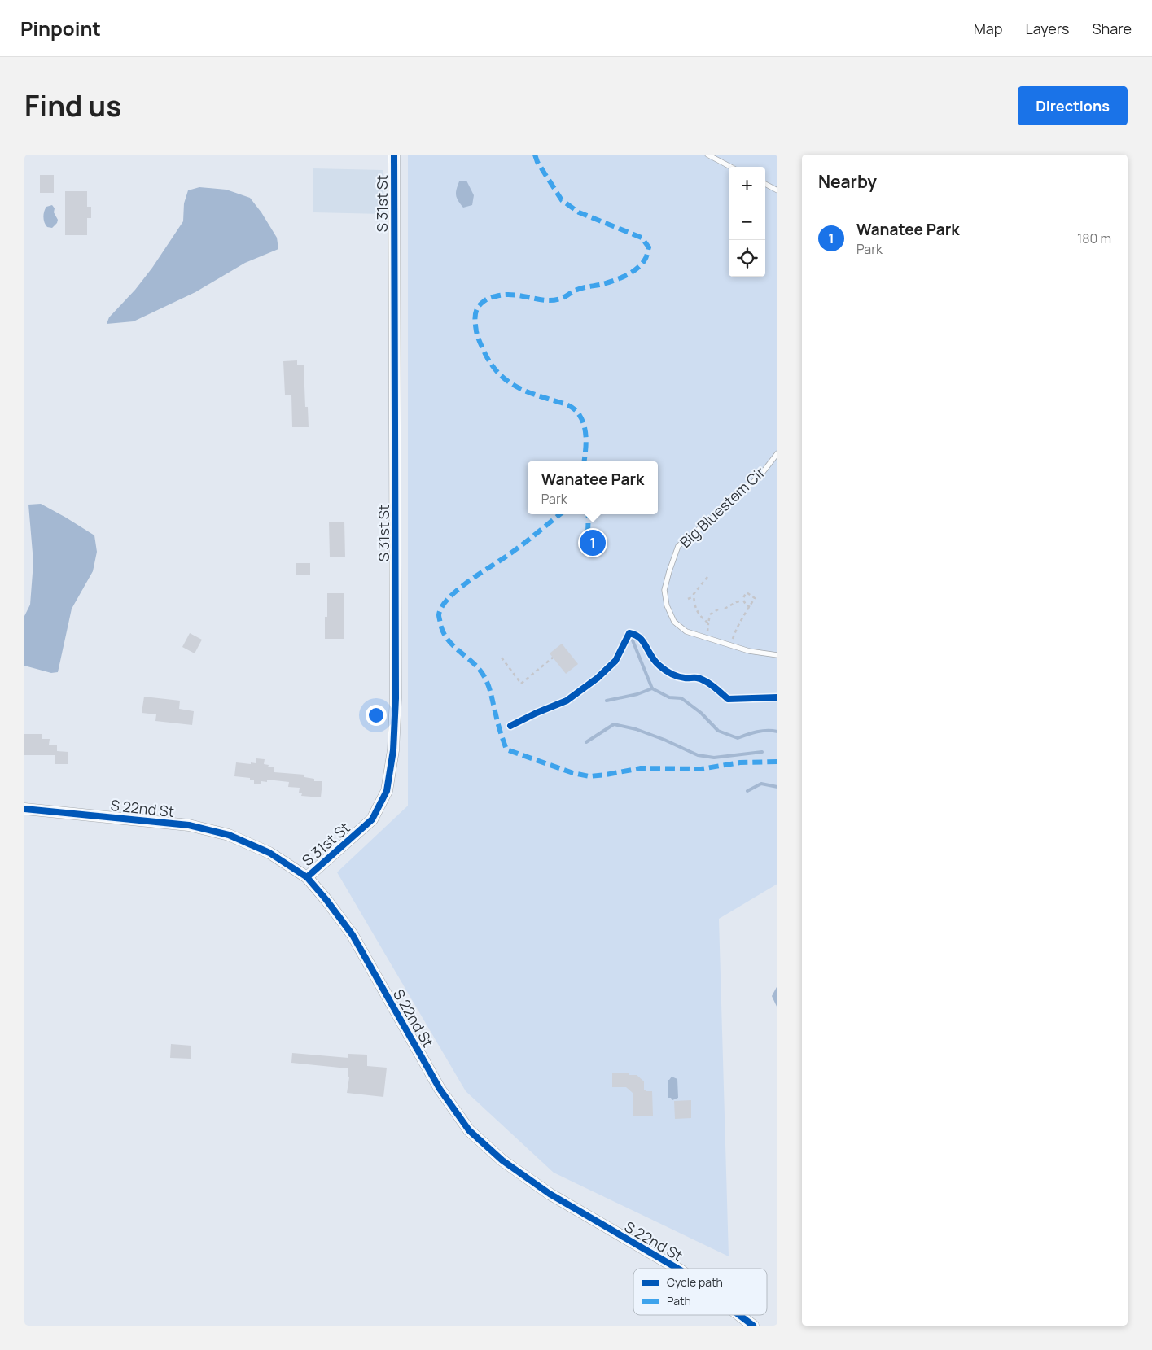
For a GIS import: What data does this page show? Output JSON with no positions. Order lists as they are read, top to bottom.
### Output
{
  "streets": {
    "street": ["S 31st St", "S 22nd St"],
    "lane": ["Big Bluestem Cir"]
  },
  "crossings": [
    ["S 31st St", "S 22nd St"]
  ],
  "legend": ["Cycle path", "Path"],
  "page": {
    "header": "Pinpoint",
    "nav": ["Map", "Layers", "Share"],
    "title": "Find us",
    "buttons": "Directions",
    "heading": "Nearby",
    "map_buttons": ["+", "−"],
    "list": [
      {
        "mark": "1",
        "name": "Wanatee Park",
        "note": "Park",
        "value": "180 m"
      }
    ],
    "popup": ["Wanatee Park", "Park"],
    "pins": "1"
  }
}
